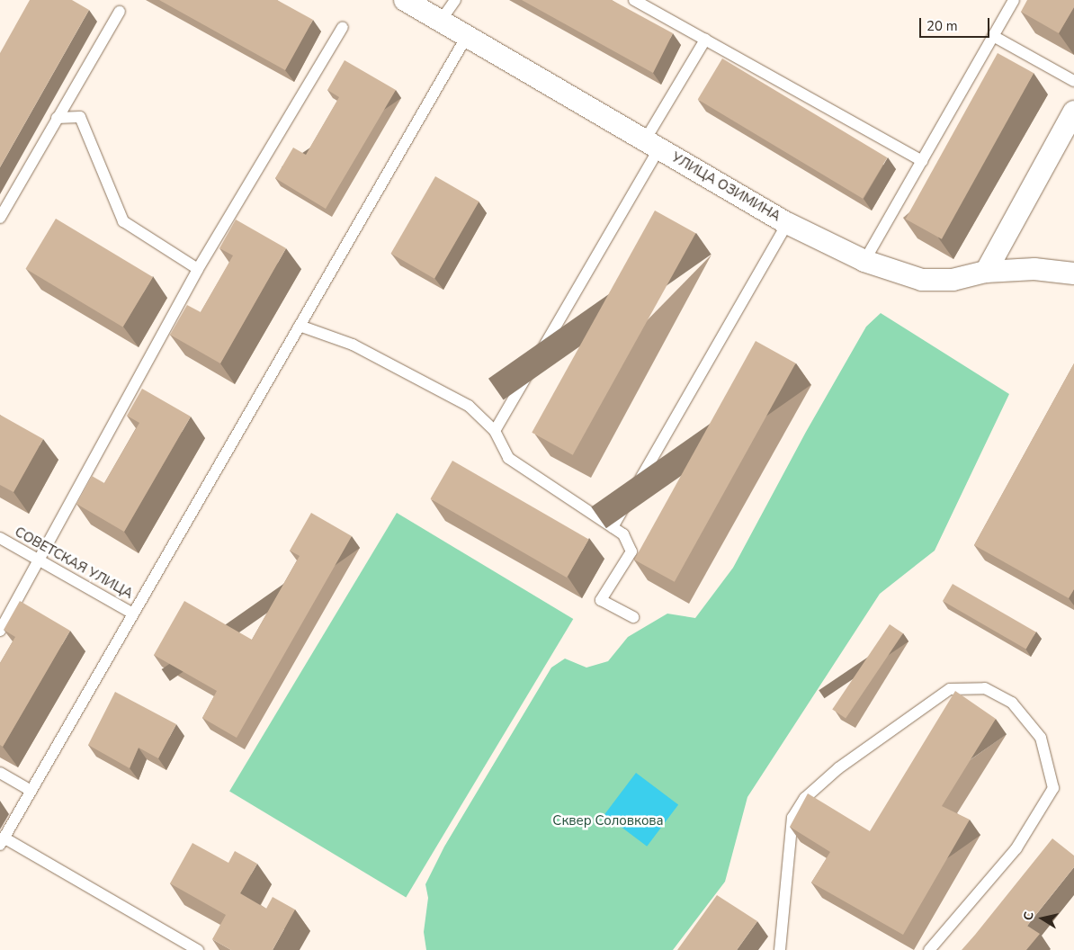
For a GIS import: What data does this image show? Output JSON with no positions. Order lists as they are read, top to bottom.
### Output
{
  "streets": {
    "street": ["УЛИЦА ОЗИМИНА"],
    "lane": ["СОВЕТСКАЯ УЛИЦА"]
  },
  "parks": ["Сквер Соловкова"],
  "scale_bar": "20 m",
  "north": "left"
}
